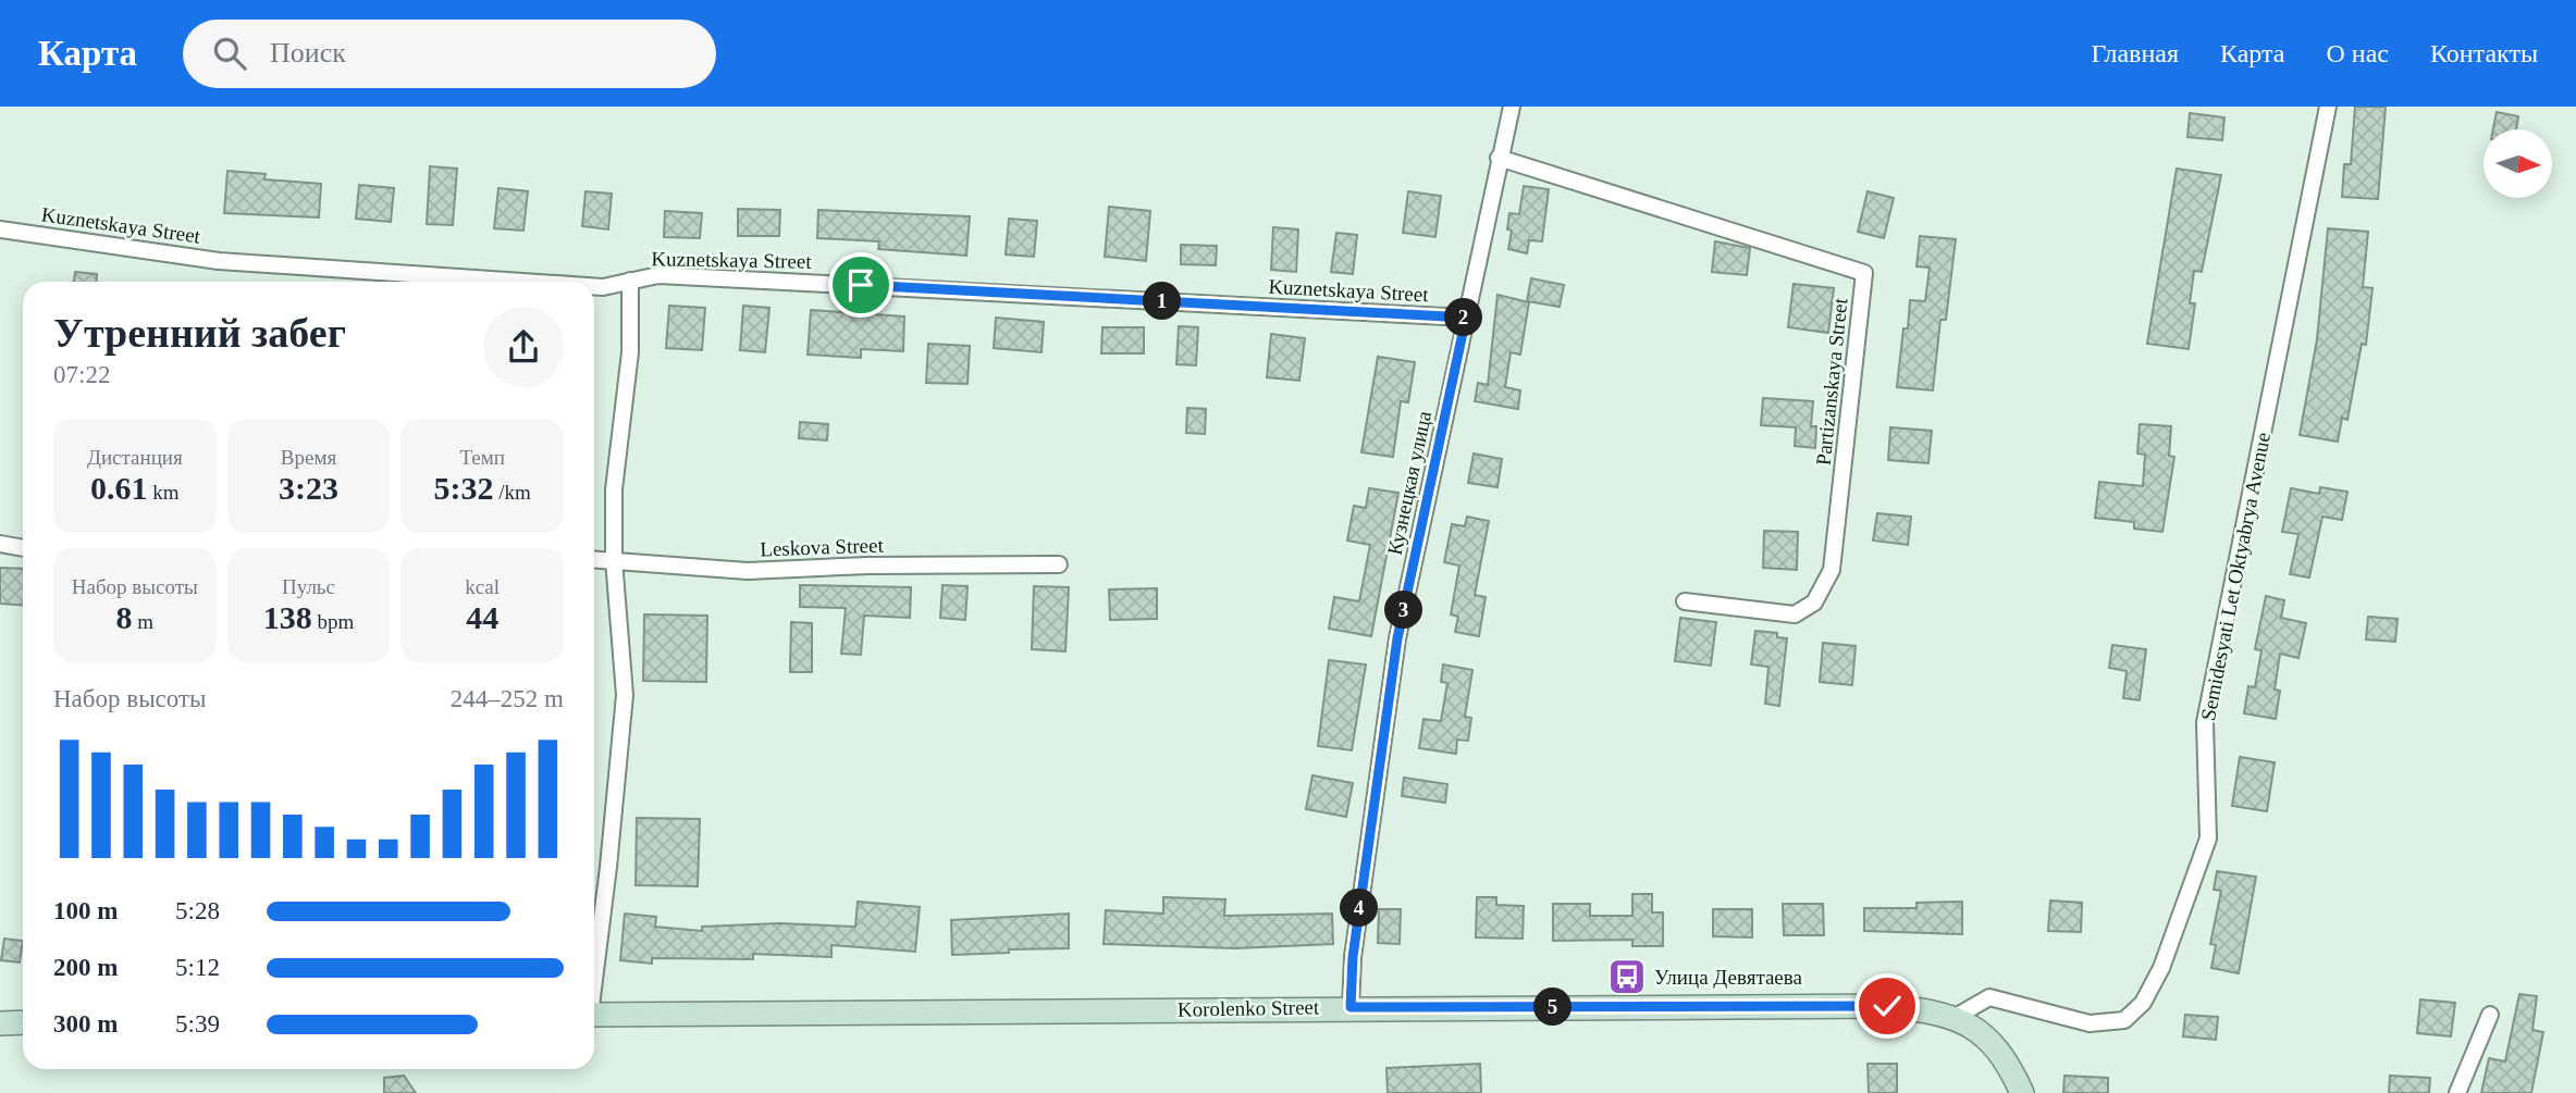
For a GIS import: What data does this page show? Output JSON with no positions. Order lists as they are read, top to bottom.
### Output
{
  "streets": {
    "street": [
      "Kuznetskaya Street",
      "Partizanskaya Street",
      "Кузнецкая улица",
      "Leskova Street",
      "Semidesyati Let Oktyabrya Avenue",
      "Korolenko Street"
    ]
  },
  "crossings": [
    ["Kuznetskaya Street", "Кузнецкая улица"],
    ["Partizanskaya Street", "Кузнецкая улица"],
    ["Кузнецкая улица", "Korolenko Street"],
    ["Semidesyati Let Oktyabrya Avenue", "Korolenko Street"]
  ],
  "places": {
    "bus stop": ["Улица Девятаева"]
  },
  "north": "right",
  "page": {
    "header": "Карта",
    "search": "Поиск",
    "nav": [
      "Главная",
      "Карта",
      "О нас",
      "Контакты"
    ],
    "pins": [
      "1",
      "2",
      "3",
      "4",
      "5"
    ],
    "heading": ["Утренний забег", "07:22"],
    "stats": [
      ["Дистанция", "0.61 km"],
      ["Время", "3:23"],
      ["Темп", "5:32 /km"],
      ["Набор высоты", "8 m"],
      ["Пульс", "138 bpm"],
      ["kcal", "44"]
    ],
    "chart": ["Набор высоты", "244–252 m"],
    "list": [
      {
        "name": "100 m",
        "note": "5:28"
      },
      {
        "name": "200 m",
        "note": "5:12"
      },
      {
        "name": "300 m",
        "note": "5:39"
      }
    ]
  }
}
